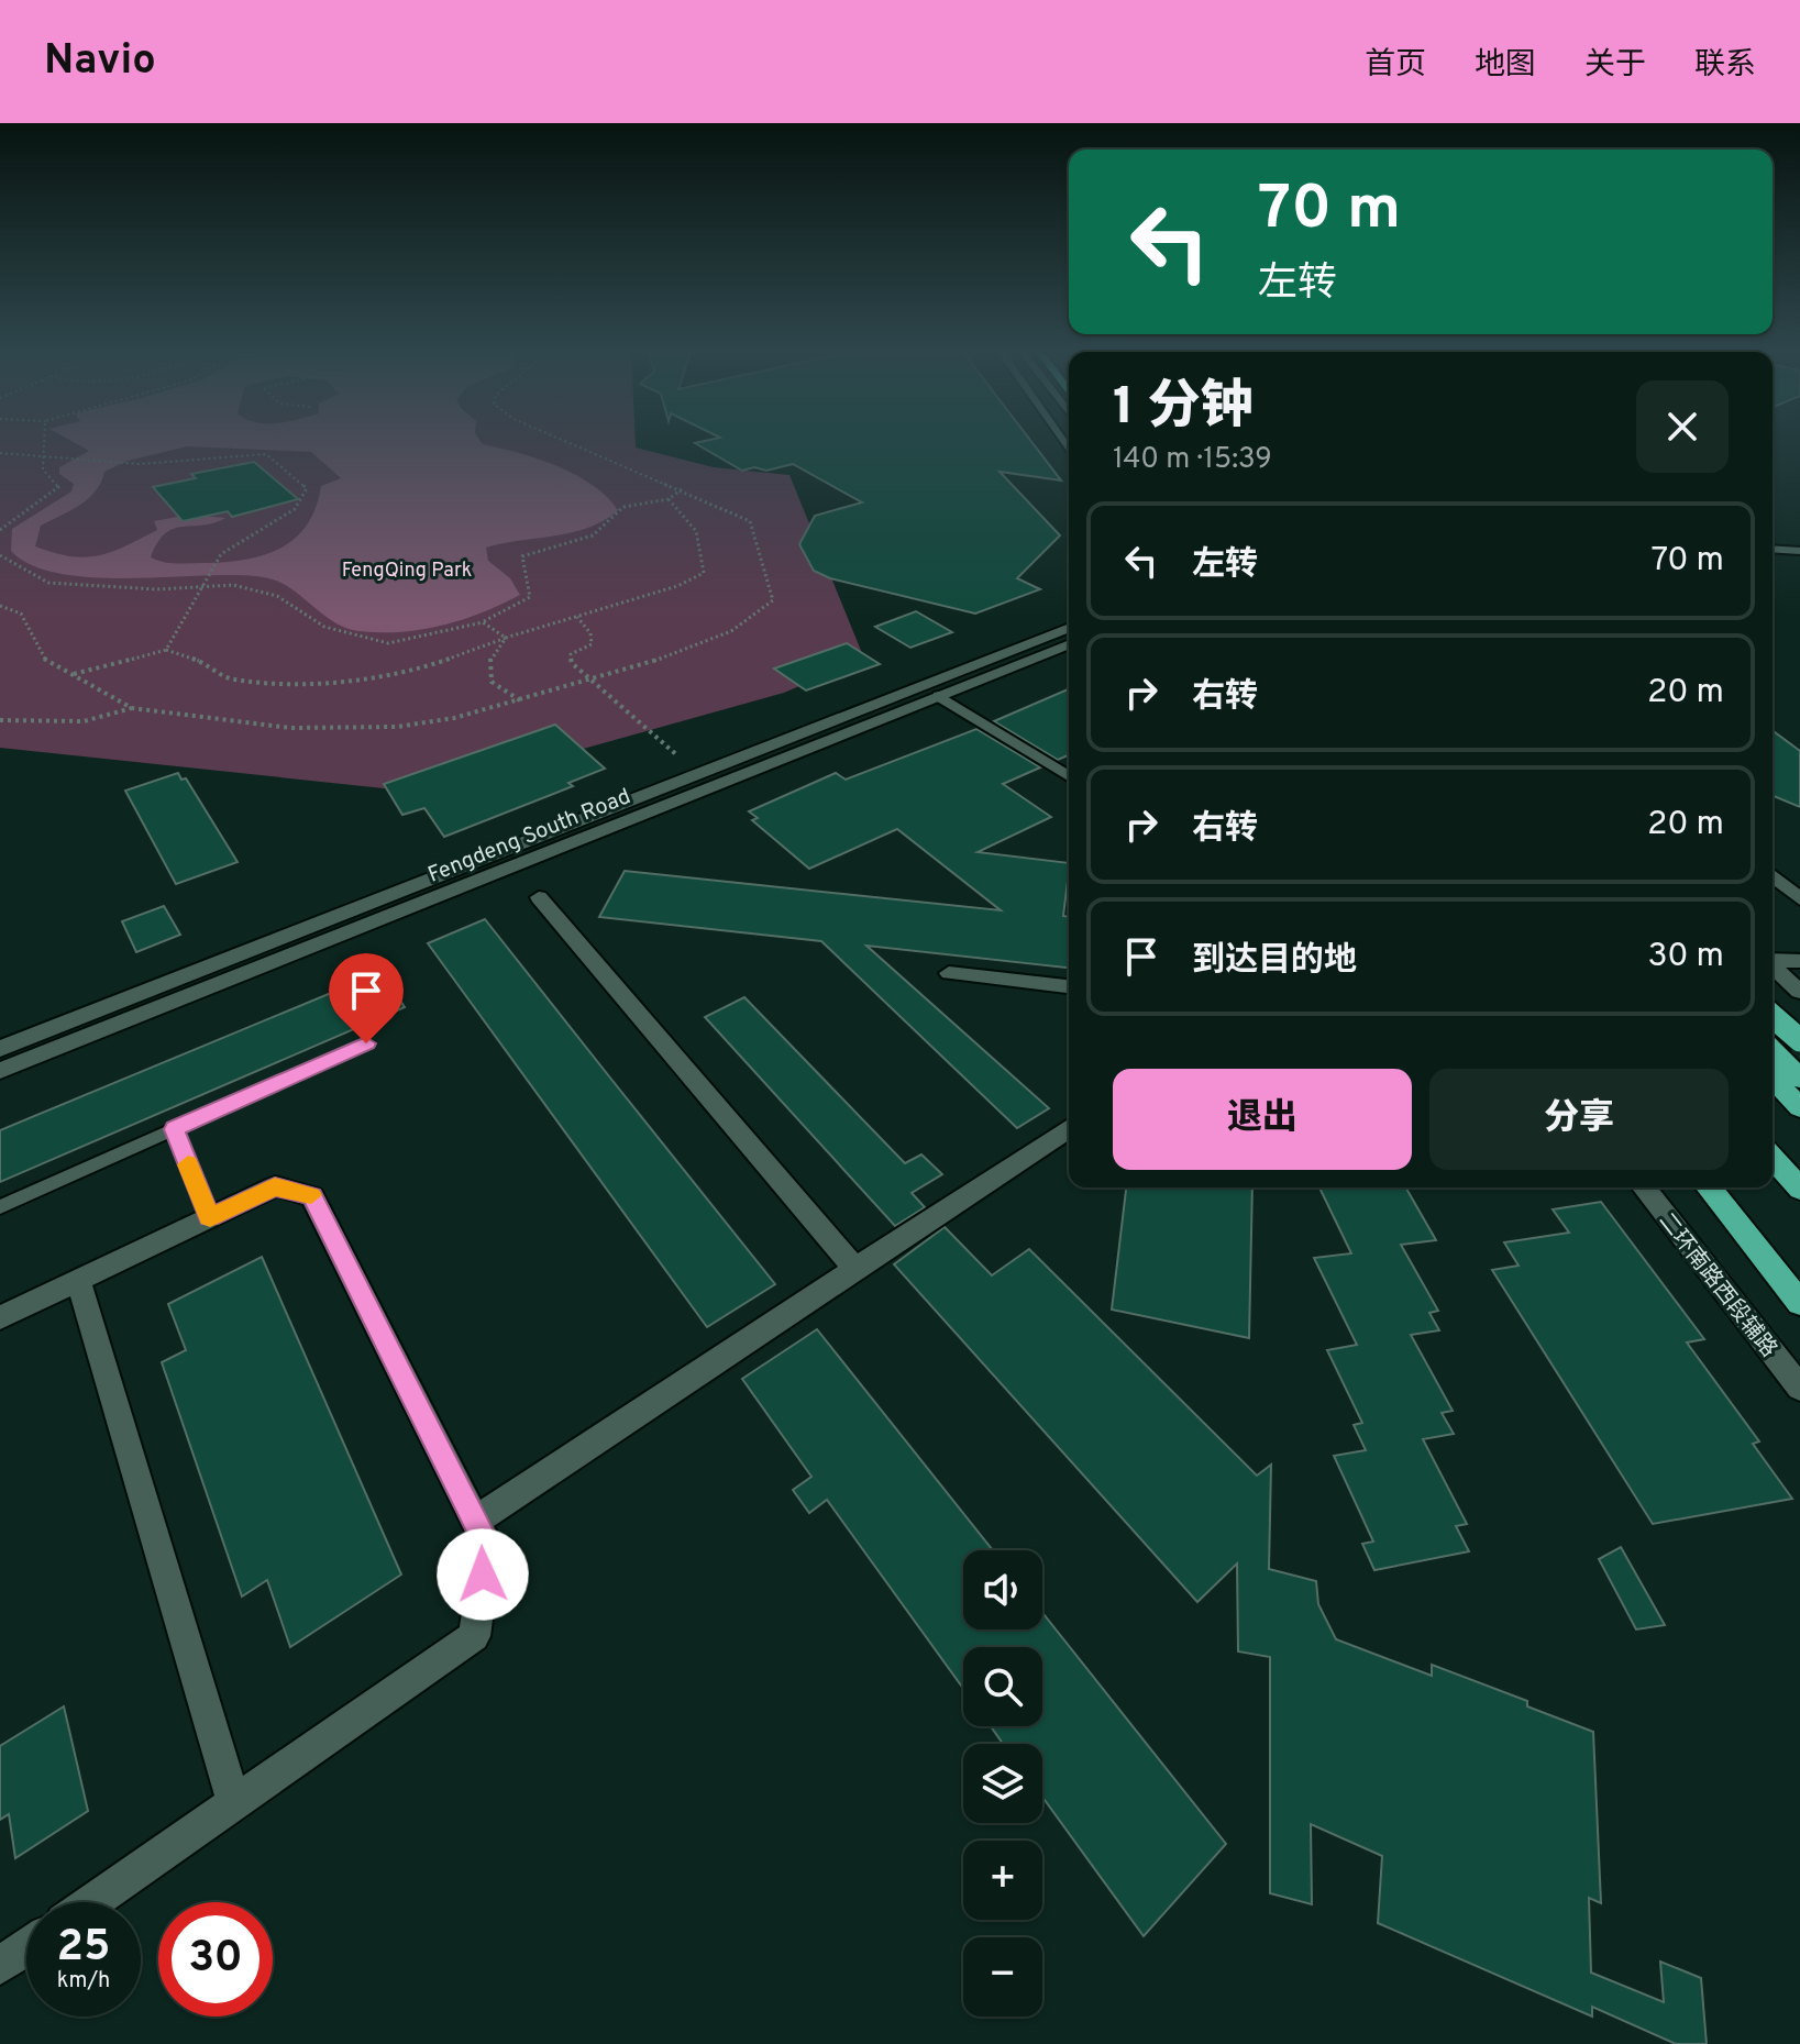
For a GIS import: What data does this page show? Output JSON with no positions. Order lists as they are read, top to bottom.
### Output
{
  "streets": {
    "street": ["Fengdeng South Road", "二环南路西段辅路"]
  },
  "parks": ["FengQing Park"],
  "page": {
    "header": "Navio",
    "nav": [
      "首页",
      "地图",
      "关于",
      "联系"
    ],
    "turn": ["70 m", "左转"],
    "heading": ["1 分钟", "140 m · 15:39"],
    "list": [
      {
        "name": "左转",
        "value": "70 m"
      },
      {
        "name": "右转",
        "value": "20 m"
      },
      {
        "name": "右转",
        "value": "20 m"
      },
      {
        "name": "到达目的地",
        "value": "30 m"
      }
    ],
    "buttons": ["退出", "分享"],
    "map_buttons": ["+", "−"],
    "speed": "25 km/h",
    "limit": "30"
  }
}
